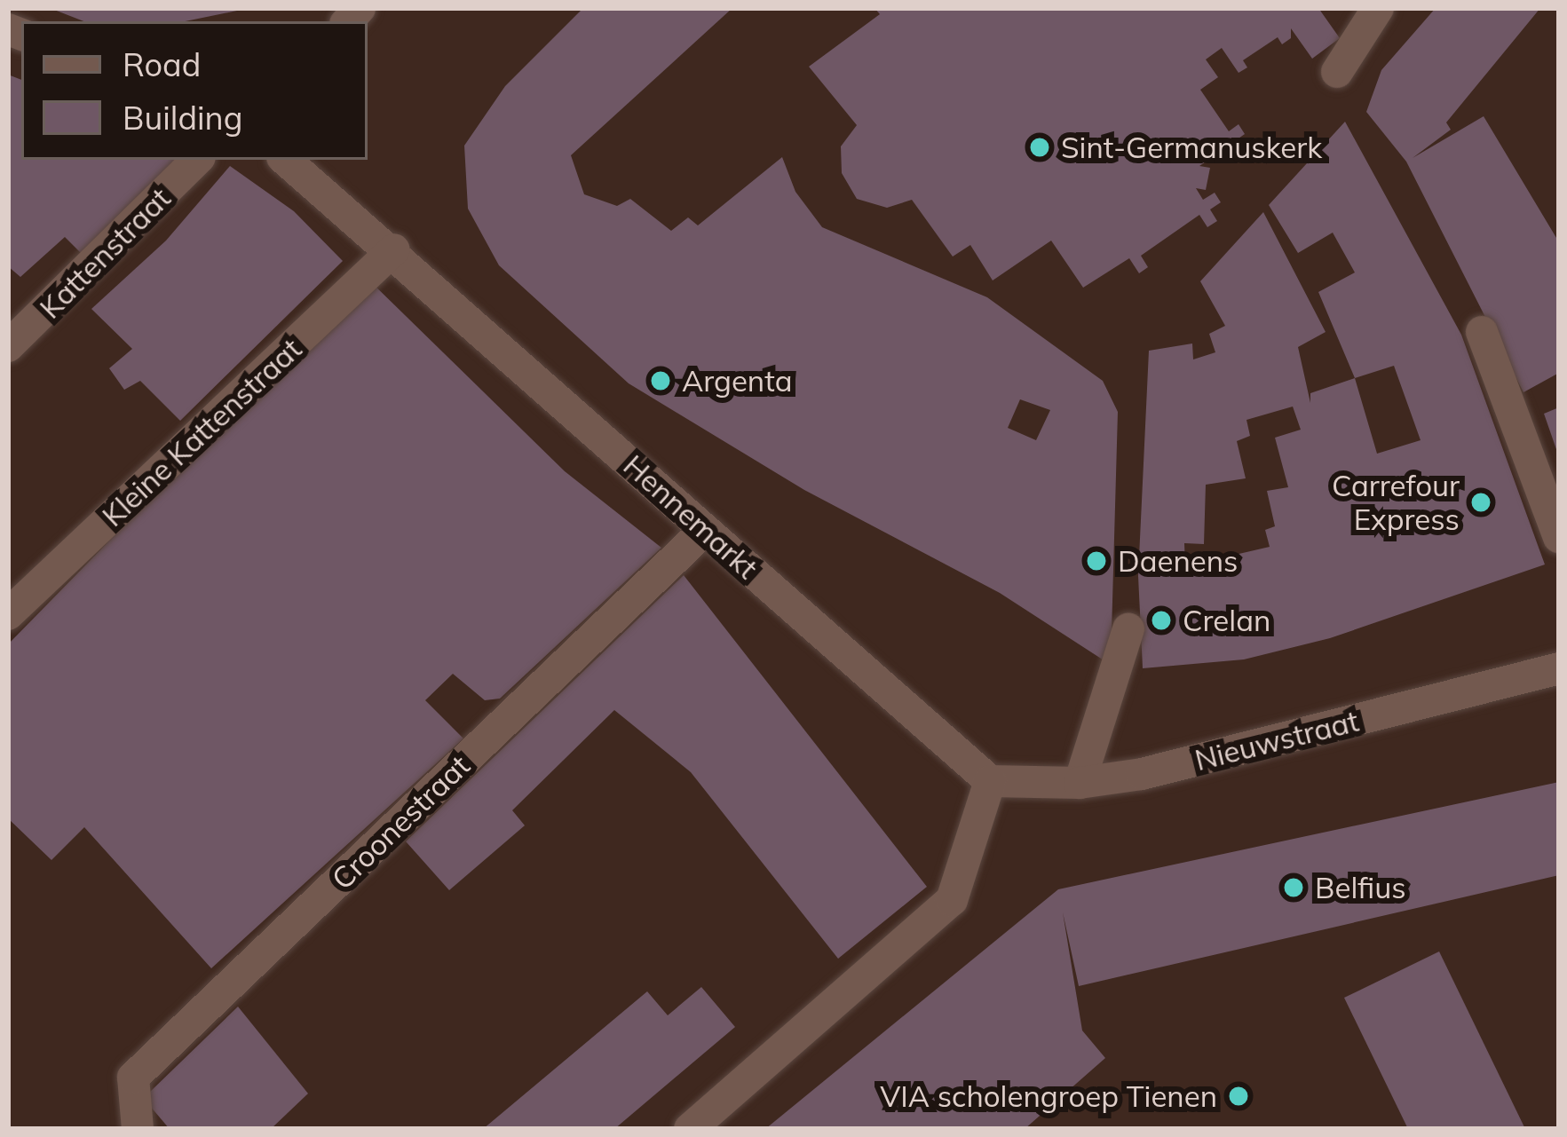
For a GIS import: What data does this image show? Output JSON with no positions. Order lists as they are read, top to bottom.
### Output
{
  "streets": {
    "street": [
      "Kattenstraat",
      "Kleine Kattenstraat",
      "Hennemarkt",
      "Nieuwstraat",
      "Croonestraat"
    ]
  },
  "crossings": [
    ["Kleine Kattenstraat", "Hennemarkt"],
    ["Hennemarkt", "Nieuwstraat"],
    ["Hennemarkt", "Croonestraat"]
  ],
  "places": [
    "Sint-Germanuskerk",
    "Argenta",
    "Carrefour Express",
    "Daenens",
    "Crelan",
    "Belfius",
    "VIA scholengroep Tienen"
  ],
  "legend": ["Road", "Building"]
}
